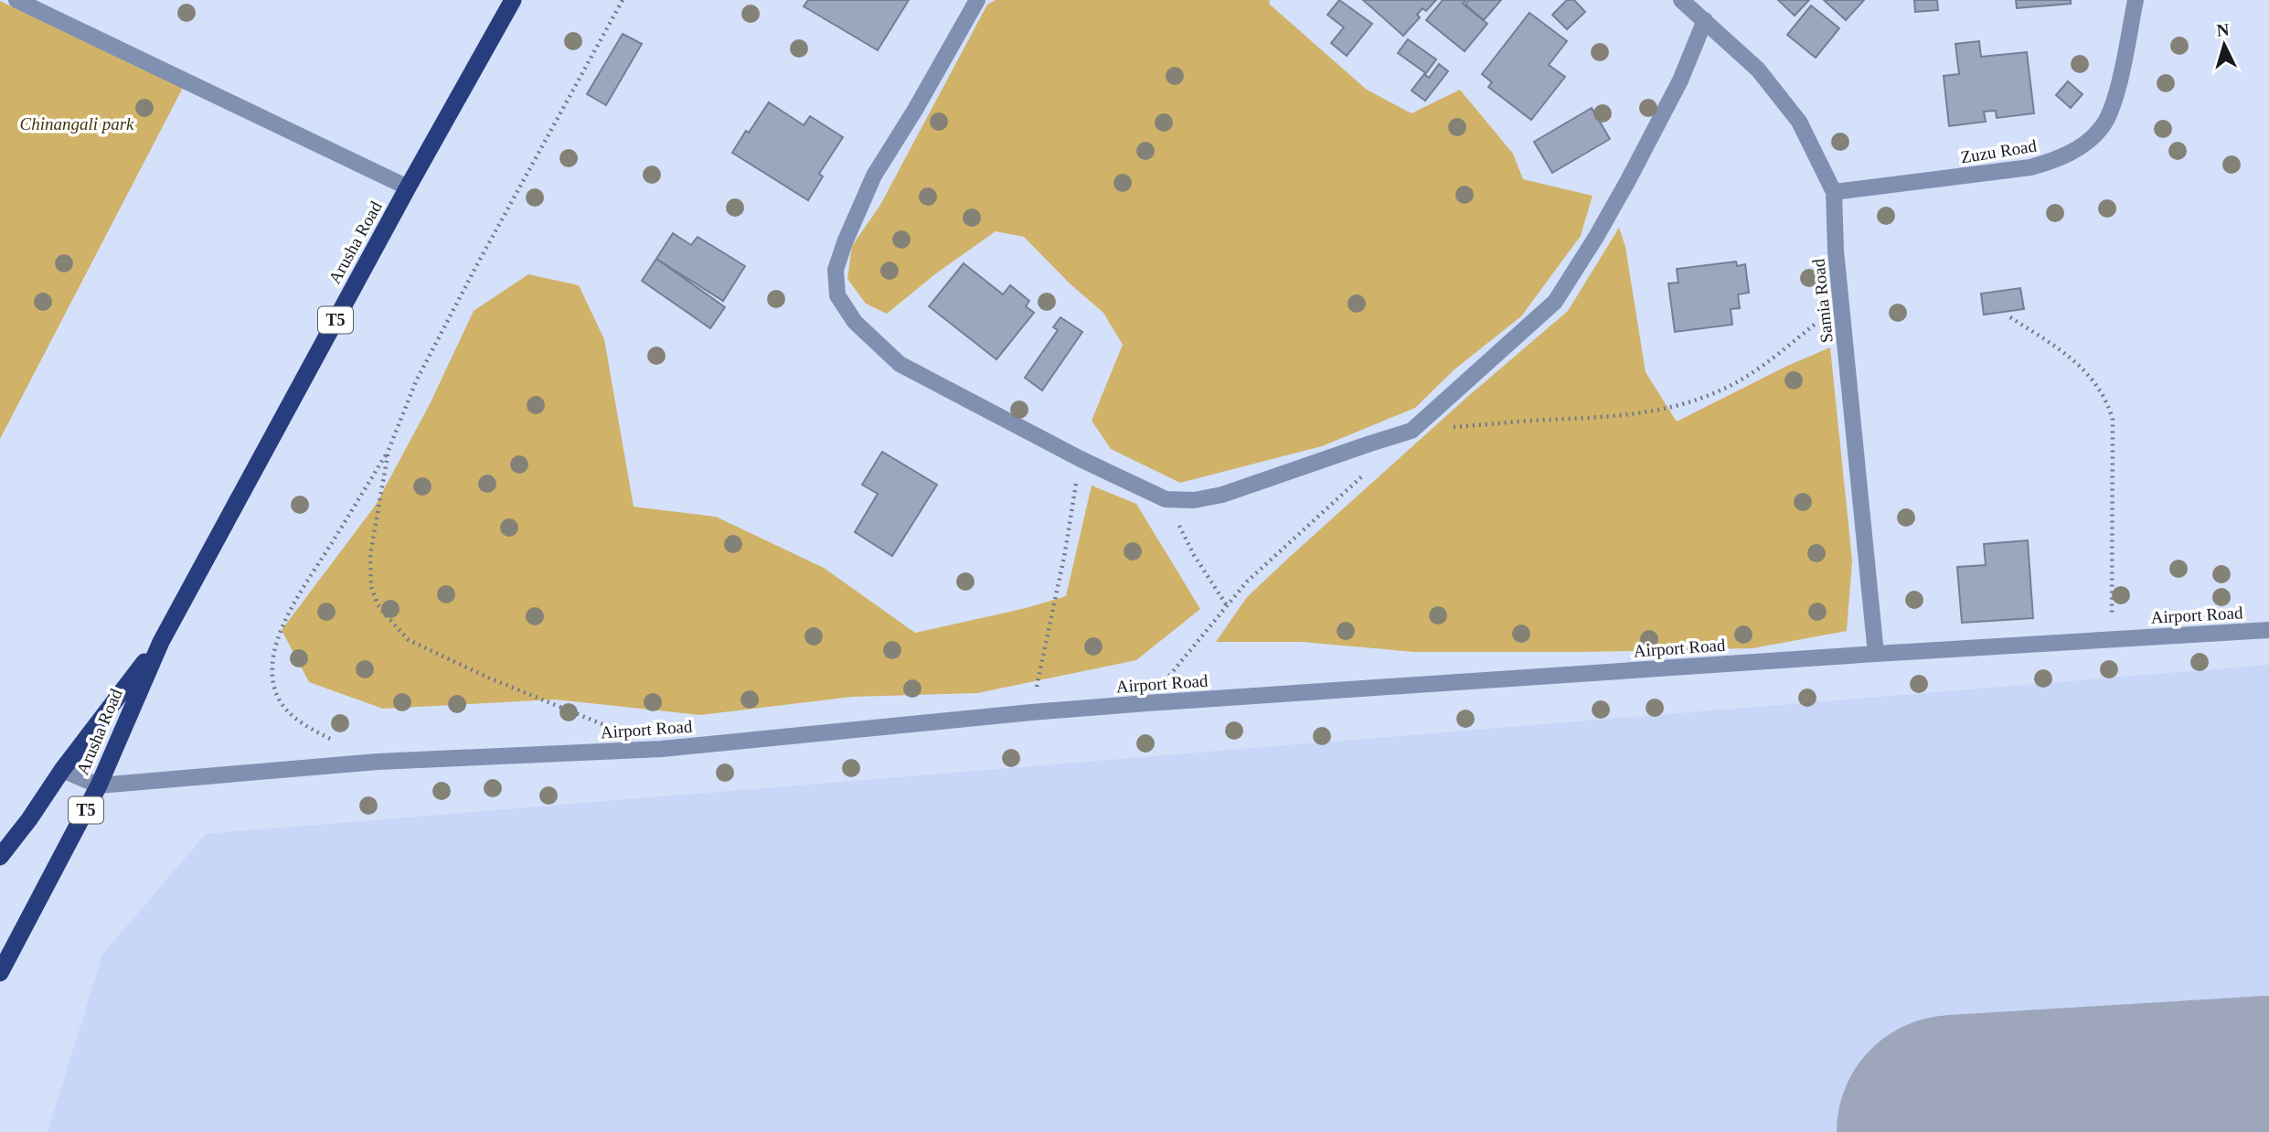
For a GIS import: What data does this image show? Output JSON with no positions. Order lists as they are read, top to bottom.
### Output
{
  "streets": {
    "highway": ["Arusha Road", "T5"],
    "street": ["Zuzu Road", "Samia Road", "Airport Road"]
  },
  "crossings": [
    ["Zuzu Road", "Samia Road"],
    ["Arusha Road", "Airport Road"],
    ["Samia Road", "Airport Road"]
  ],
  "parks": ["Chinangali park"],
  "north": "top"
}
